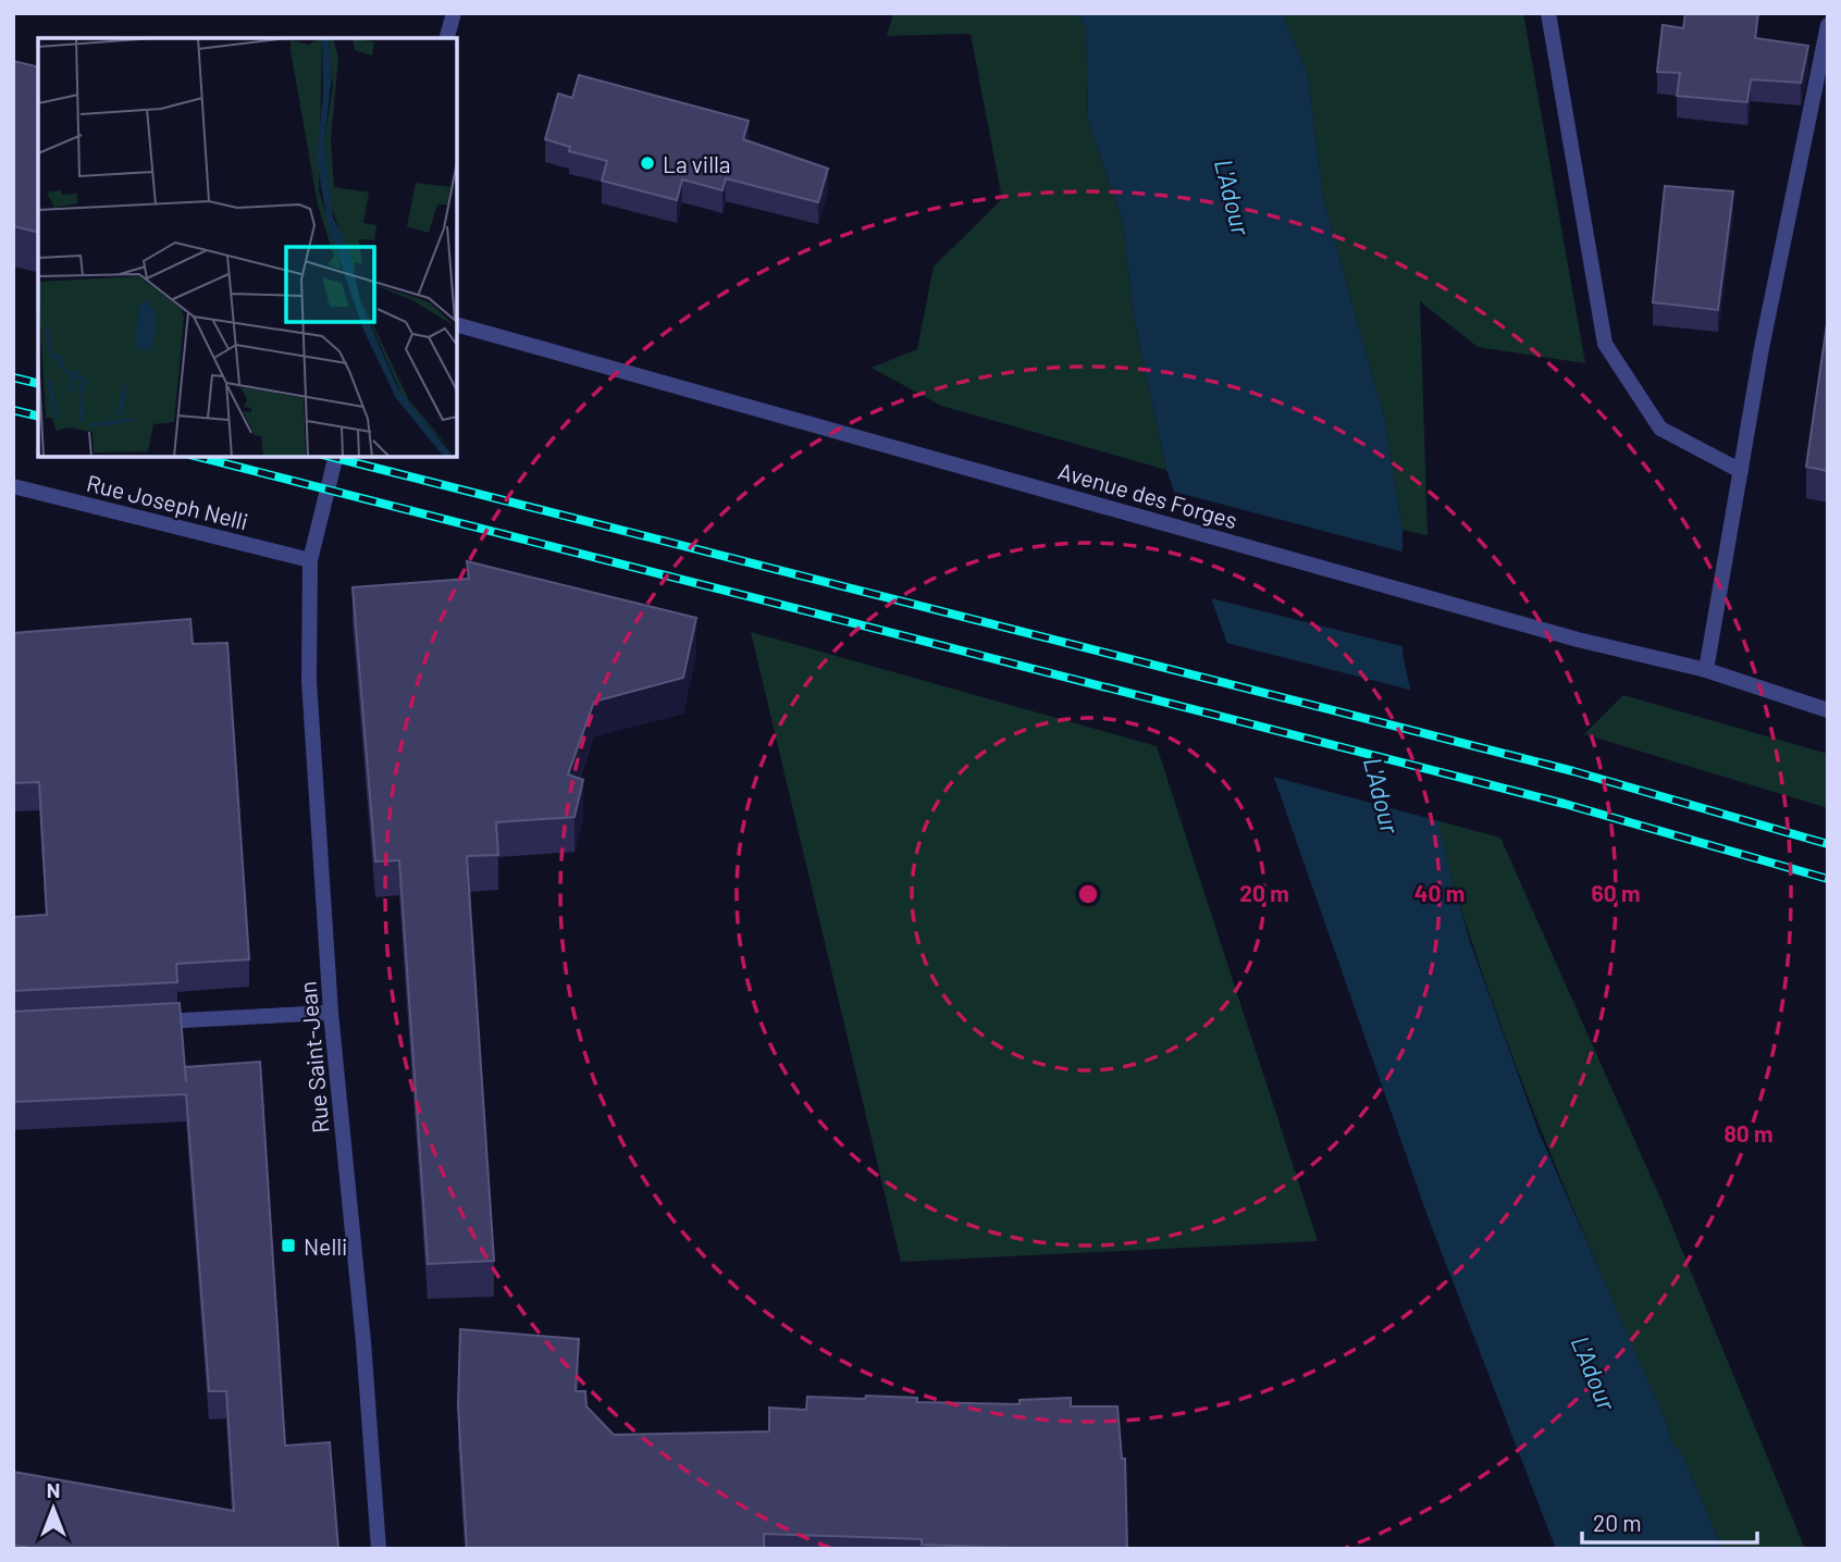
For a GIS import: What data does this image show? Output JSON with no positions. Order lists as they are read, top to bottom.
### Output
{
  "streets": {
    "street": ["Avenue des Forges", "Rue Joseph Nelli", "Rue Saint-Jean"]
  },
  "crossings": [
    ["Rue Joseph Nelli", "Rue Saint-Jean"]
  ],
  "water": ["L'Adour"],
  "places": {
    "other": ["La villa"],
    "transit": ["Nelli"]
  },
  "scale_bar": "20 m",
  "north": "top",
  "rings": [
    "20 m",
    "40 m",
    "60 m",
    "80 m"
  ]
}
